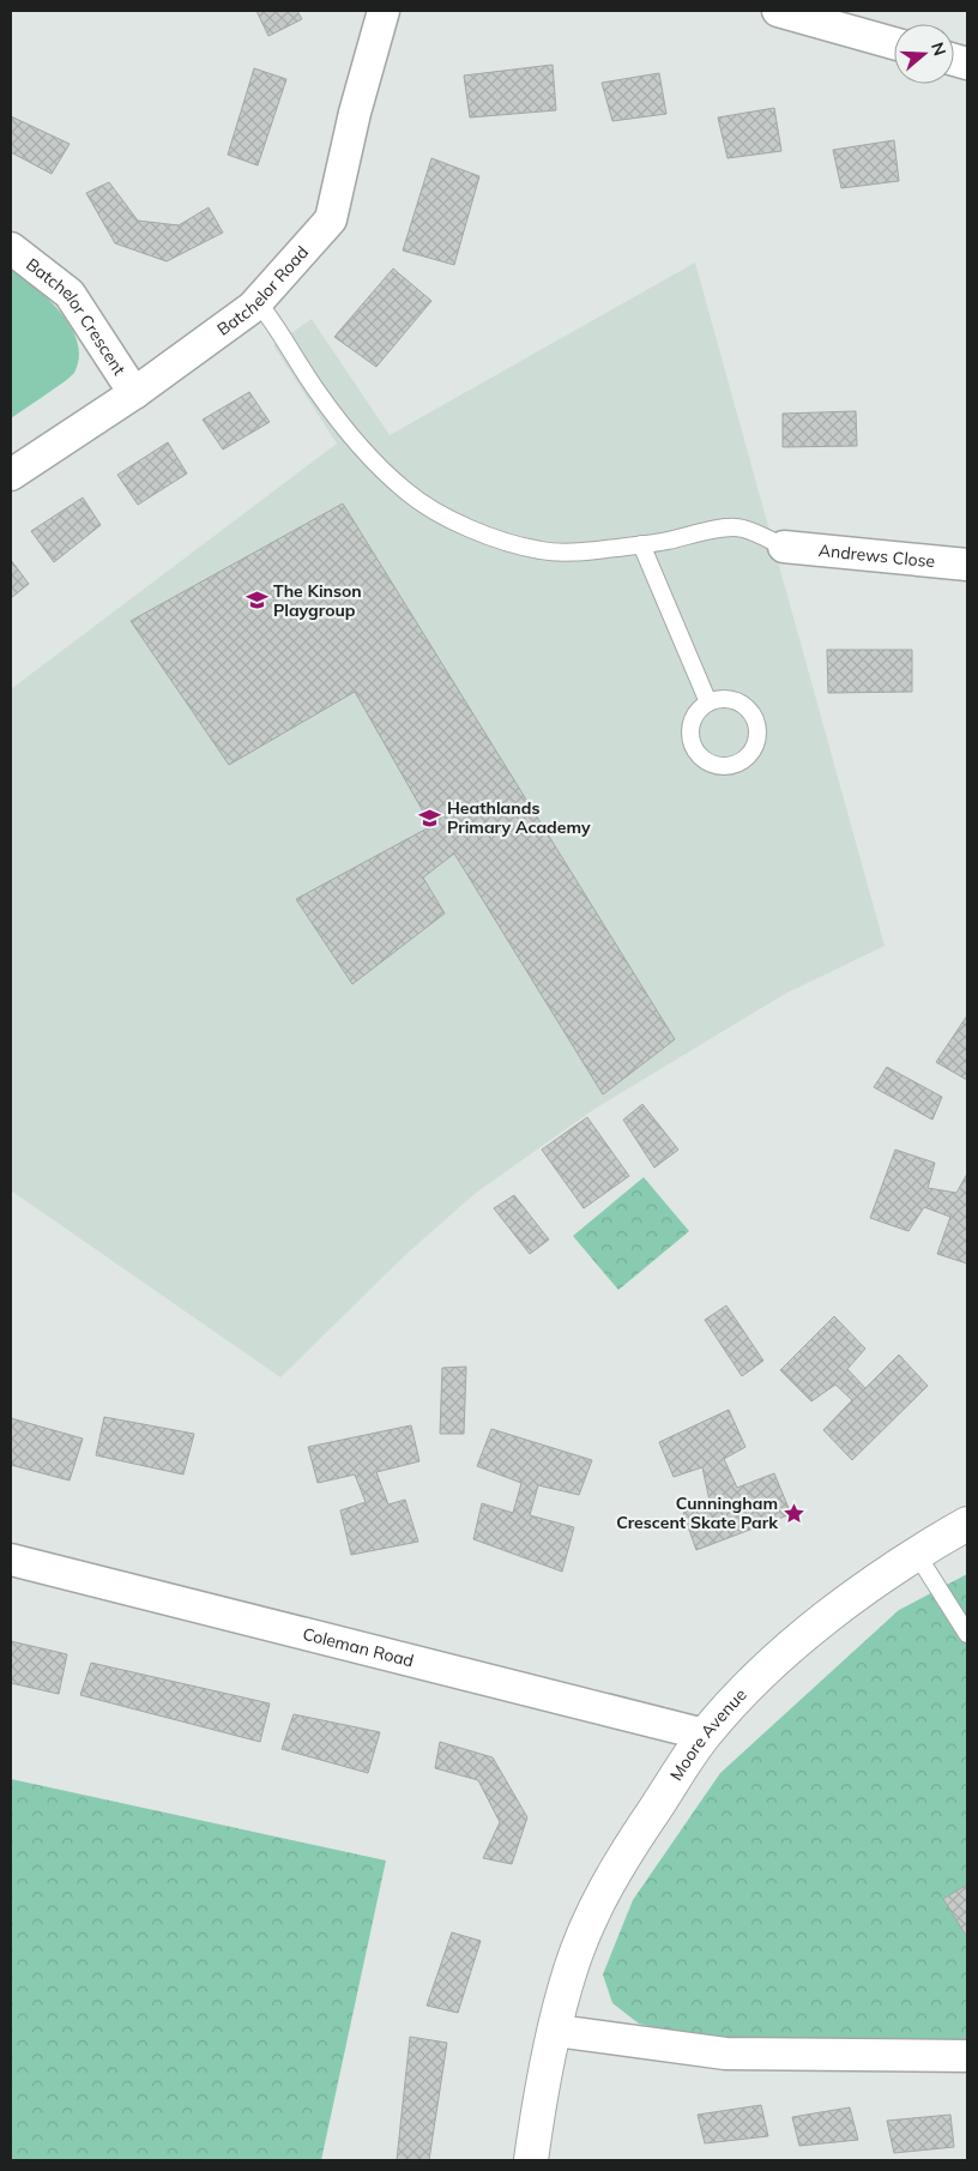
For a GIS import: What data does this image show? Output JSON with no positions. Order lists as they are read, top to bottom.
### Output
{
  "streets": {
    "street": [
      "Batchelor Road",
      "Batchelor Crescent",
      "Andrews Close",
      "Coleman Road",
      "Moore Avenue"
    ]
  },
  "crossings": [
    ["Batchelor Road", "Batchelor Crescent"],
    ["Coleman Road", "Moore Avenue"]
  ],
  "places": {
    "school or university": ["The Kinson Playgroup", "Heathlands Primary Academy"],
    "place": ["Cunningham Crescent Skate Park"]
  },
  "north": "right"
}
